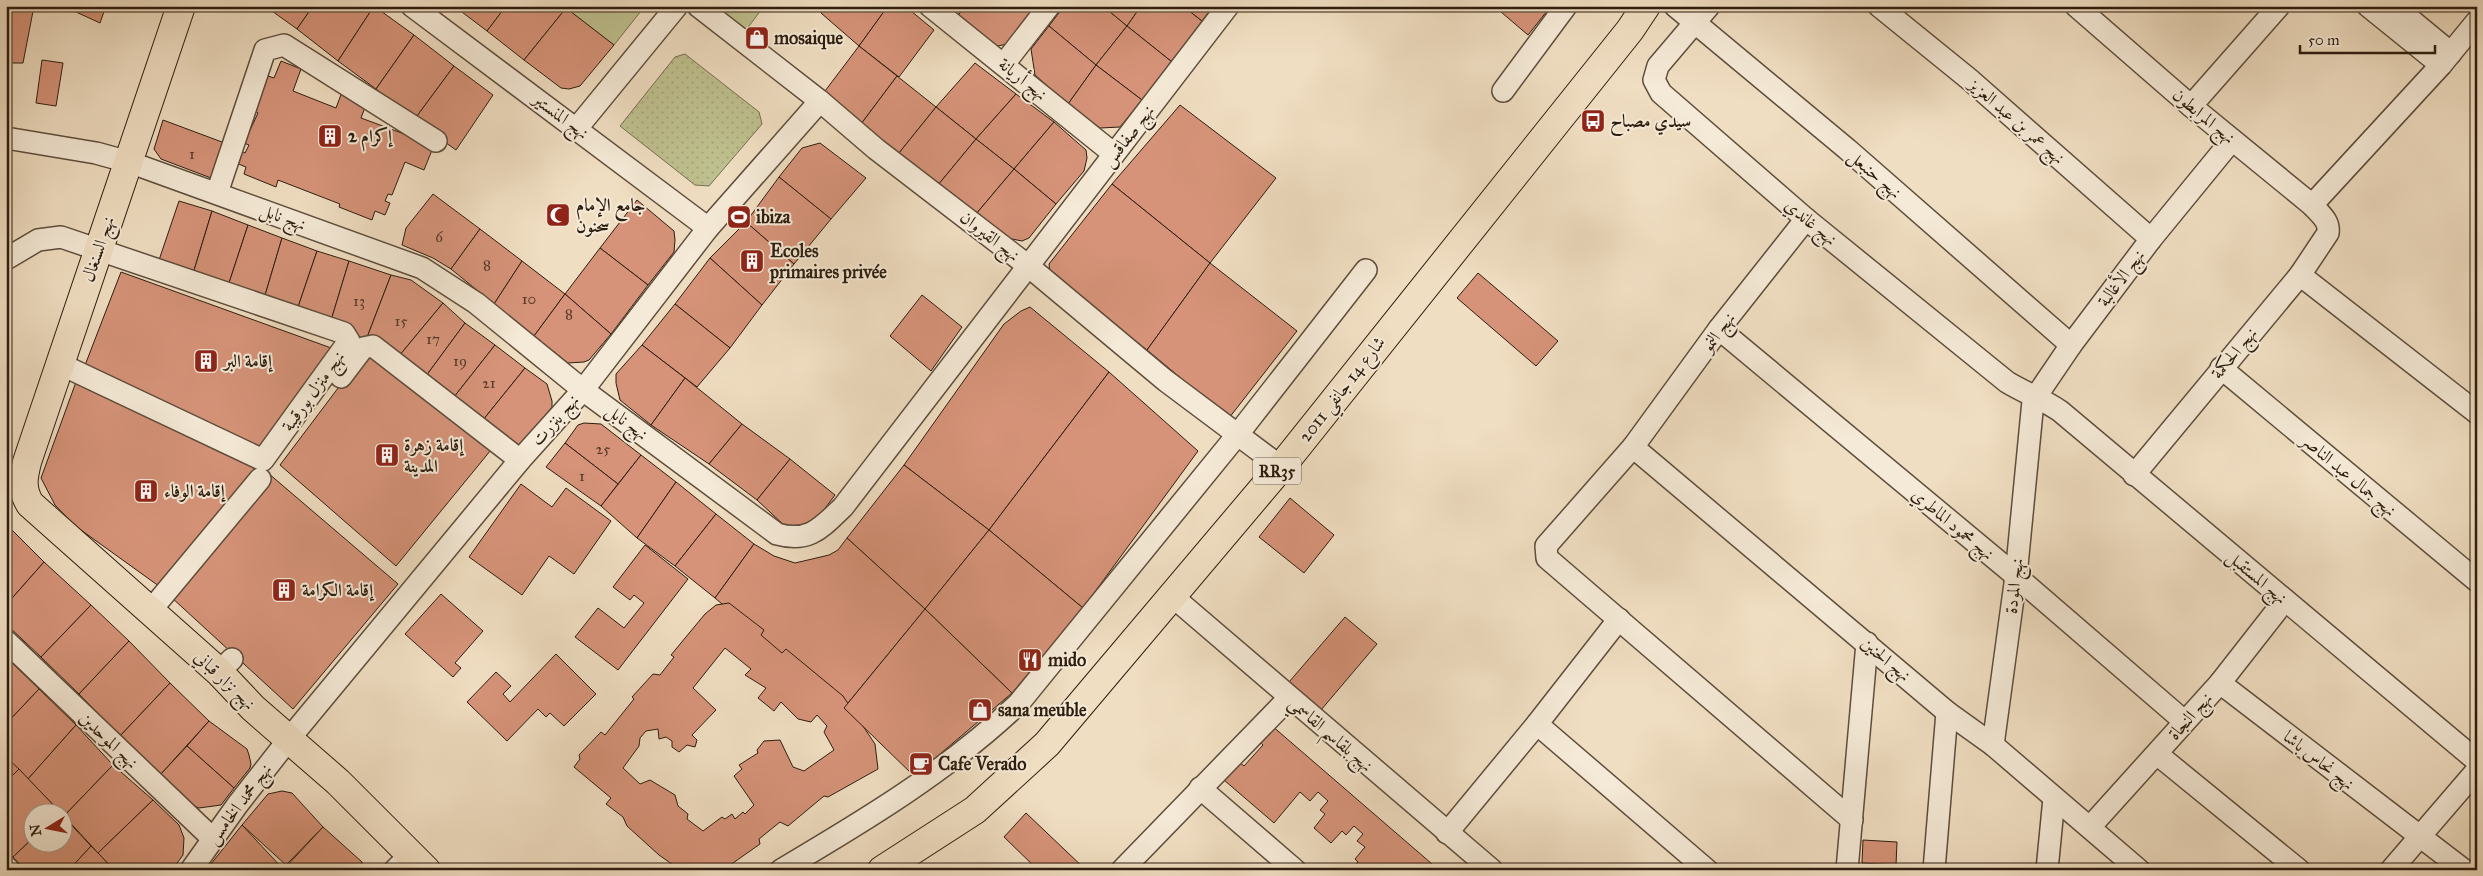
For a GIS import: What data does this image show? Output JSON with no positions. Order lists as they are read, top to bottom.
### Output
{
  "streets": {
    "main road": [
      "نهج السنغال",
      "شارع 14 جانفي 2011",
      "RR35",
      "نهج نزار قباني"
    ],
    "street": [
      "نهج أريانة",
      "نهج المنستير",
      "نهج المرابطون",
      "نهج عمر بن عبد العزيز",
      "نهج صفاقس",
      "نهج حنبعل",
      "نهج نابل",
      "نهج غاندي",
      "نهج القيروان",
      "نهج الأغالبة",
      "نهج النمو",
      "نهج الحكمة",
      "نهج منزل بورقيبة",
      "نهج بنزرت",
      "نهج جمال عبد الناصر",
      "نهج محمود الماطري",
      "نهج المستقبل",
      "نهج المودة",
      "نهج الحنين",
      "نهج النجاة",
      "نهج بلقاسم القاسمي",
      "نهج الموحدين",
      "نهج نحاس باشا",
      "نهج محمد الخامس"
    ]
  },
  "crossings": [
    ["نهج أريانة", "نهج صفاقس"],
    ["نهج المنستير", "نهج بنزرت"],
    ["نهج المرابطون", "نهج الأغالبة"],
    ["نهج المرابطون", "نهج الحكمة"],
    ["نهج عمر بن عبد العزيز", "نهج الأغالبة"],
    ["نهج صفاقس", "نهج نابل"],
    ["نهج صفاقس", "نهج القيروان"],
    ["نهج حنبعل", "نهج غاندي"],
    ["نهج حنبعل", "نهج الأغالبة"],
    ["نهج نابل", "نهج القيروان"],
    ["نهج نابل", "نهج السنغال"],
    ["نهج نابل", "نهج بنزرت"],
    ["نهج غاندي", "نهج الأغالبة"],
    ["نهج غاندي", "نهج النمو"],
    ["نهج غاندي", "نهج المستقبل"],
    ["نهج القيروان", "شارع 14 جانفي 2011"],
    ["نهج القيروان", "نهج بنزرت"],
    ["نهج السنغال", "نهج منزل بورقيبة"],
    ["نهج السنغال", "نهج نزار قباني"],
    ["نهج الأغالبة", "نهج المستقبل"],
    ["نهج الأغالبة", "نهج المودة"],
    ["نهج النمو", "نهج محمود الماطري"],
    ["نهج النمو", "نهج الحنين"],
    ["نهج الحكمة", "نهج جمال عبد الناصر"],
    ["نهج الحكمة", "نهج المستقبل"],
    ["شارع 14 جانفي 2011", "نهج بلقاسم القاسمي"],
    ["نهج بنزرت", "نهج نزار قباني"],
    ["نهج بنزرت", "نهج محمد الخامس"],
    ["نهج محمود الماطري", "نهج المودة"],
    ["نهج محمود الماطري", "نهج النجاة"],
    ["نهج المستقبل", "نهج النجاة"],
    ["نهج المودة", "نهج الحنين"],
    ["نهج الحنين", "نهج النجاة"],
    ["نهج نزار قباني", "نهج محمد الخامس"],
    ["نهج النجاة", "نهج نحاس باشا"],
    ["نهج الموحدين", "نهج محمد الخامس"]
  ],
  "places": {
    "shop": ["mosaique", "sana meuble"],
    "bus stop": ["سيدي مصباح"],
    "building": [
      "إكرام 2",
      "Ecoles primaires privée",
      "إقامة البر",
      "إقامة زهرة المدينة",
      "إقامة الوفاء",
      "إقامة الكرامة"
    ],
    "mosque": ["جامع الإمام سحنون"],
    "sports": ["ibiza"],
    "restaurant": ["mido"],
    "cafe": ["Cafe Verado"]
  },
  "house_numbers": [
    "1",
    "6",
    "8",
    "10",
    "13",
    "8",
    "15",
    "17",
    "19",
    "21",
    "25",
    "1"
  ],
  "scale_bar": "50 m",
  "north": "left"
}
